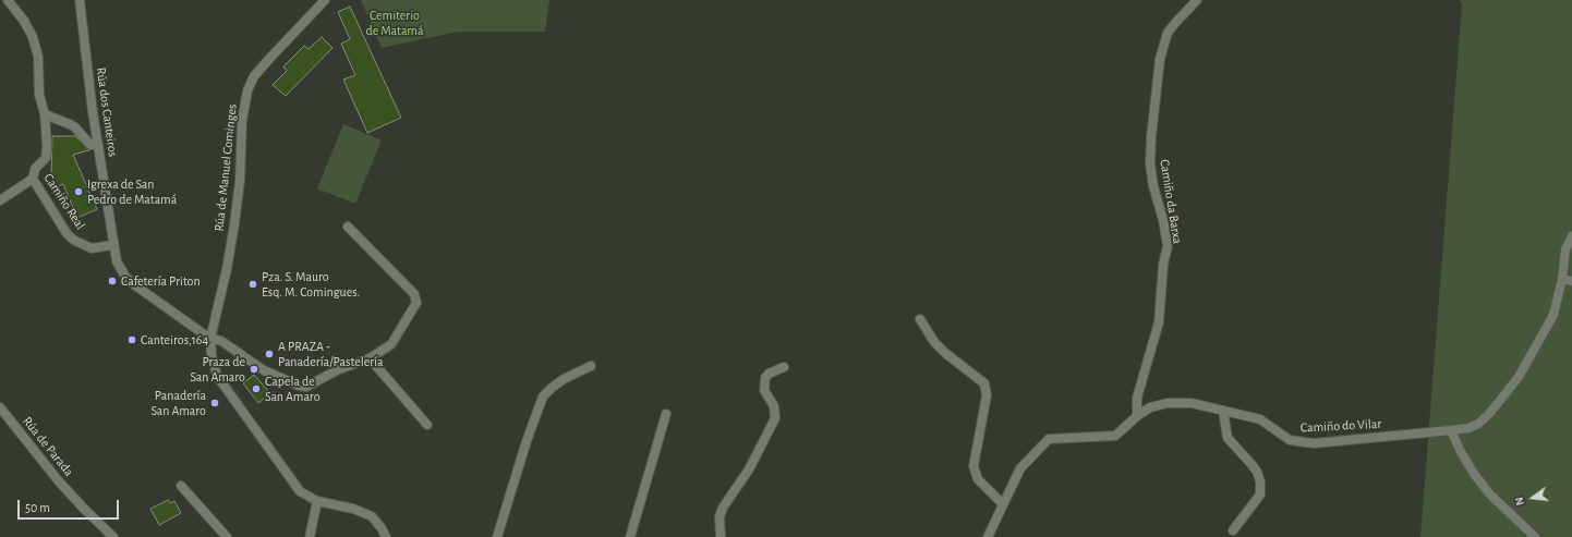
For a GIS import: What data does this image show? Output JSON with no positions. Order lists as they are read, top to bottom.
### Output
{
  "streets": {
    "street": [
      "Rúa dos Canteiros",
      "Rúa de Manuel Cominges",
      "Camiño Real",
      "Camiño da Barxa",
      "Camiño do Vilar",
      "Rúa de Parada"
    ]
  },
  "crossings": [
    ["Rúa dos Canteiros", "Rúa de Manuel Cominges"],
    ["Rúa dos Canteiros", "Camiño Real"],
    ["Camiño da Barxa", "Camiño do Vilar"]
  ],
  "parks": ["Cemiterio de Matamá"],
  "places": [
    "Igrexa de San Pedro de Matamá",
    "Cafetería Priton",
    "Pza. S. Mauro Esq. M. Comingues.",
    "Canteiros,164",
    "A PRAZA - Panadería/Pastelería",
    "Praza de San Amaro",
    "Capela de San Amaro",
    "Panadería San Amaro"
  ],
  "scale_bar": "50 m",
  "north": "left"
}
